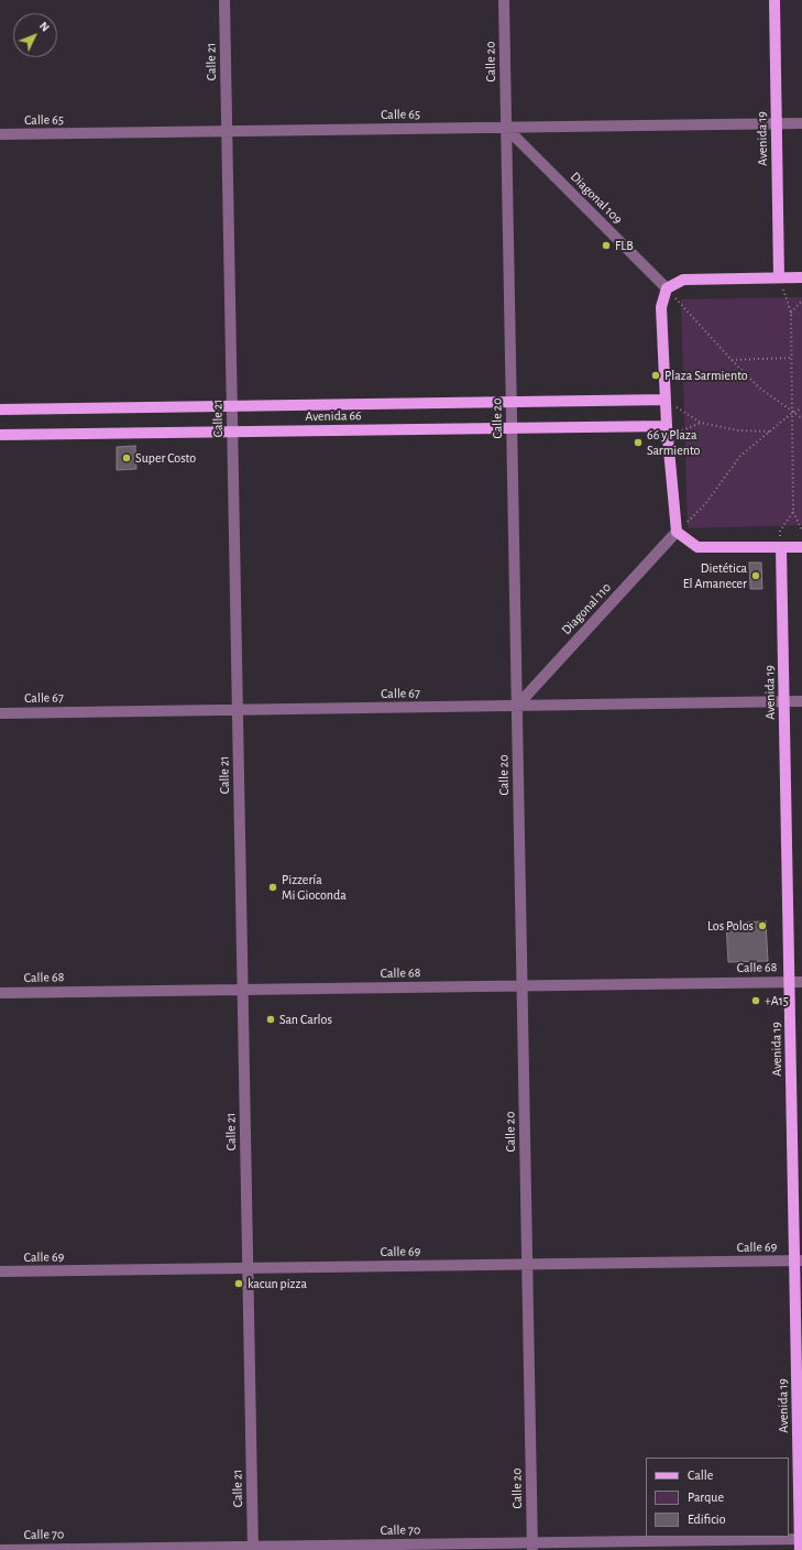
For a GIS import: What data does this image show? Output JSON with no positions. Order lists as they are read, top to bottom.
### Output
{
  "streets": {
    "main road": ["Avenida 19", "Avenida 66"],
    "street": [
      "Calle 21",
      "Calle 20",
      "Calle 65",
      "Diagonal 109",
      "Diagonal 110",
      "Calle 67",
      "Calle 68",
      "Calle 69",
      "Calle 70"
    ]
  },
  "crossings": [
    ["Calle 21", "Calle 65"],
    ["Calle 21", "Avenida 66"],
    ["Calle 21", "Calle 67"],
    ["Calle 21", "Calle 68"],
    ["Calle 21", "Calle 69"],
    ["Calle 21", "Calle 70"],
    ["Calle 20", "Calle 65"],
    ["Calle 20", "Diagonal 109"],
    ["Calle 20", "Avenida 66"],
    ["Calle 20", "Diagonal 110"],
    ["Calle 20", "Calle 67"],
    ["Calle 20", "Calle 68"],
    ["Calle 20", "Calle 69"],
    ["Calle 20", "Calle 70"],
    ["Calle 65", "Avenida 19"],
    ["Calle 65", "Diagonal 109"],
    ["Avenida 19", "Calle 67"],
    ["Avenida 19", "Calle 68"],
    ["Avenida 19", "Calle 69"],
    ["Avenida 19", "Calle 70"],
    ["Diagonal 110", "Calle 67"]
  ],
  "places": [
    "FLB",
    "Plaza Sarmiento",
    "66 y Plaza Sarmiento",
    "Super Costo",
    "Dietética El Amanecer",
    "Pizzería Mi Gioconda",
    "Los Polos",
    "+A15",
    "San Carlos",
    "kacun pizza"
  ],
  "legend": ["Calle", "Parque", "Edificio"],
  "north": "top right"
}
